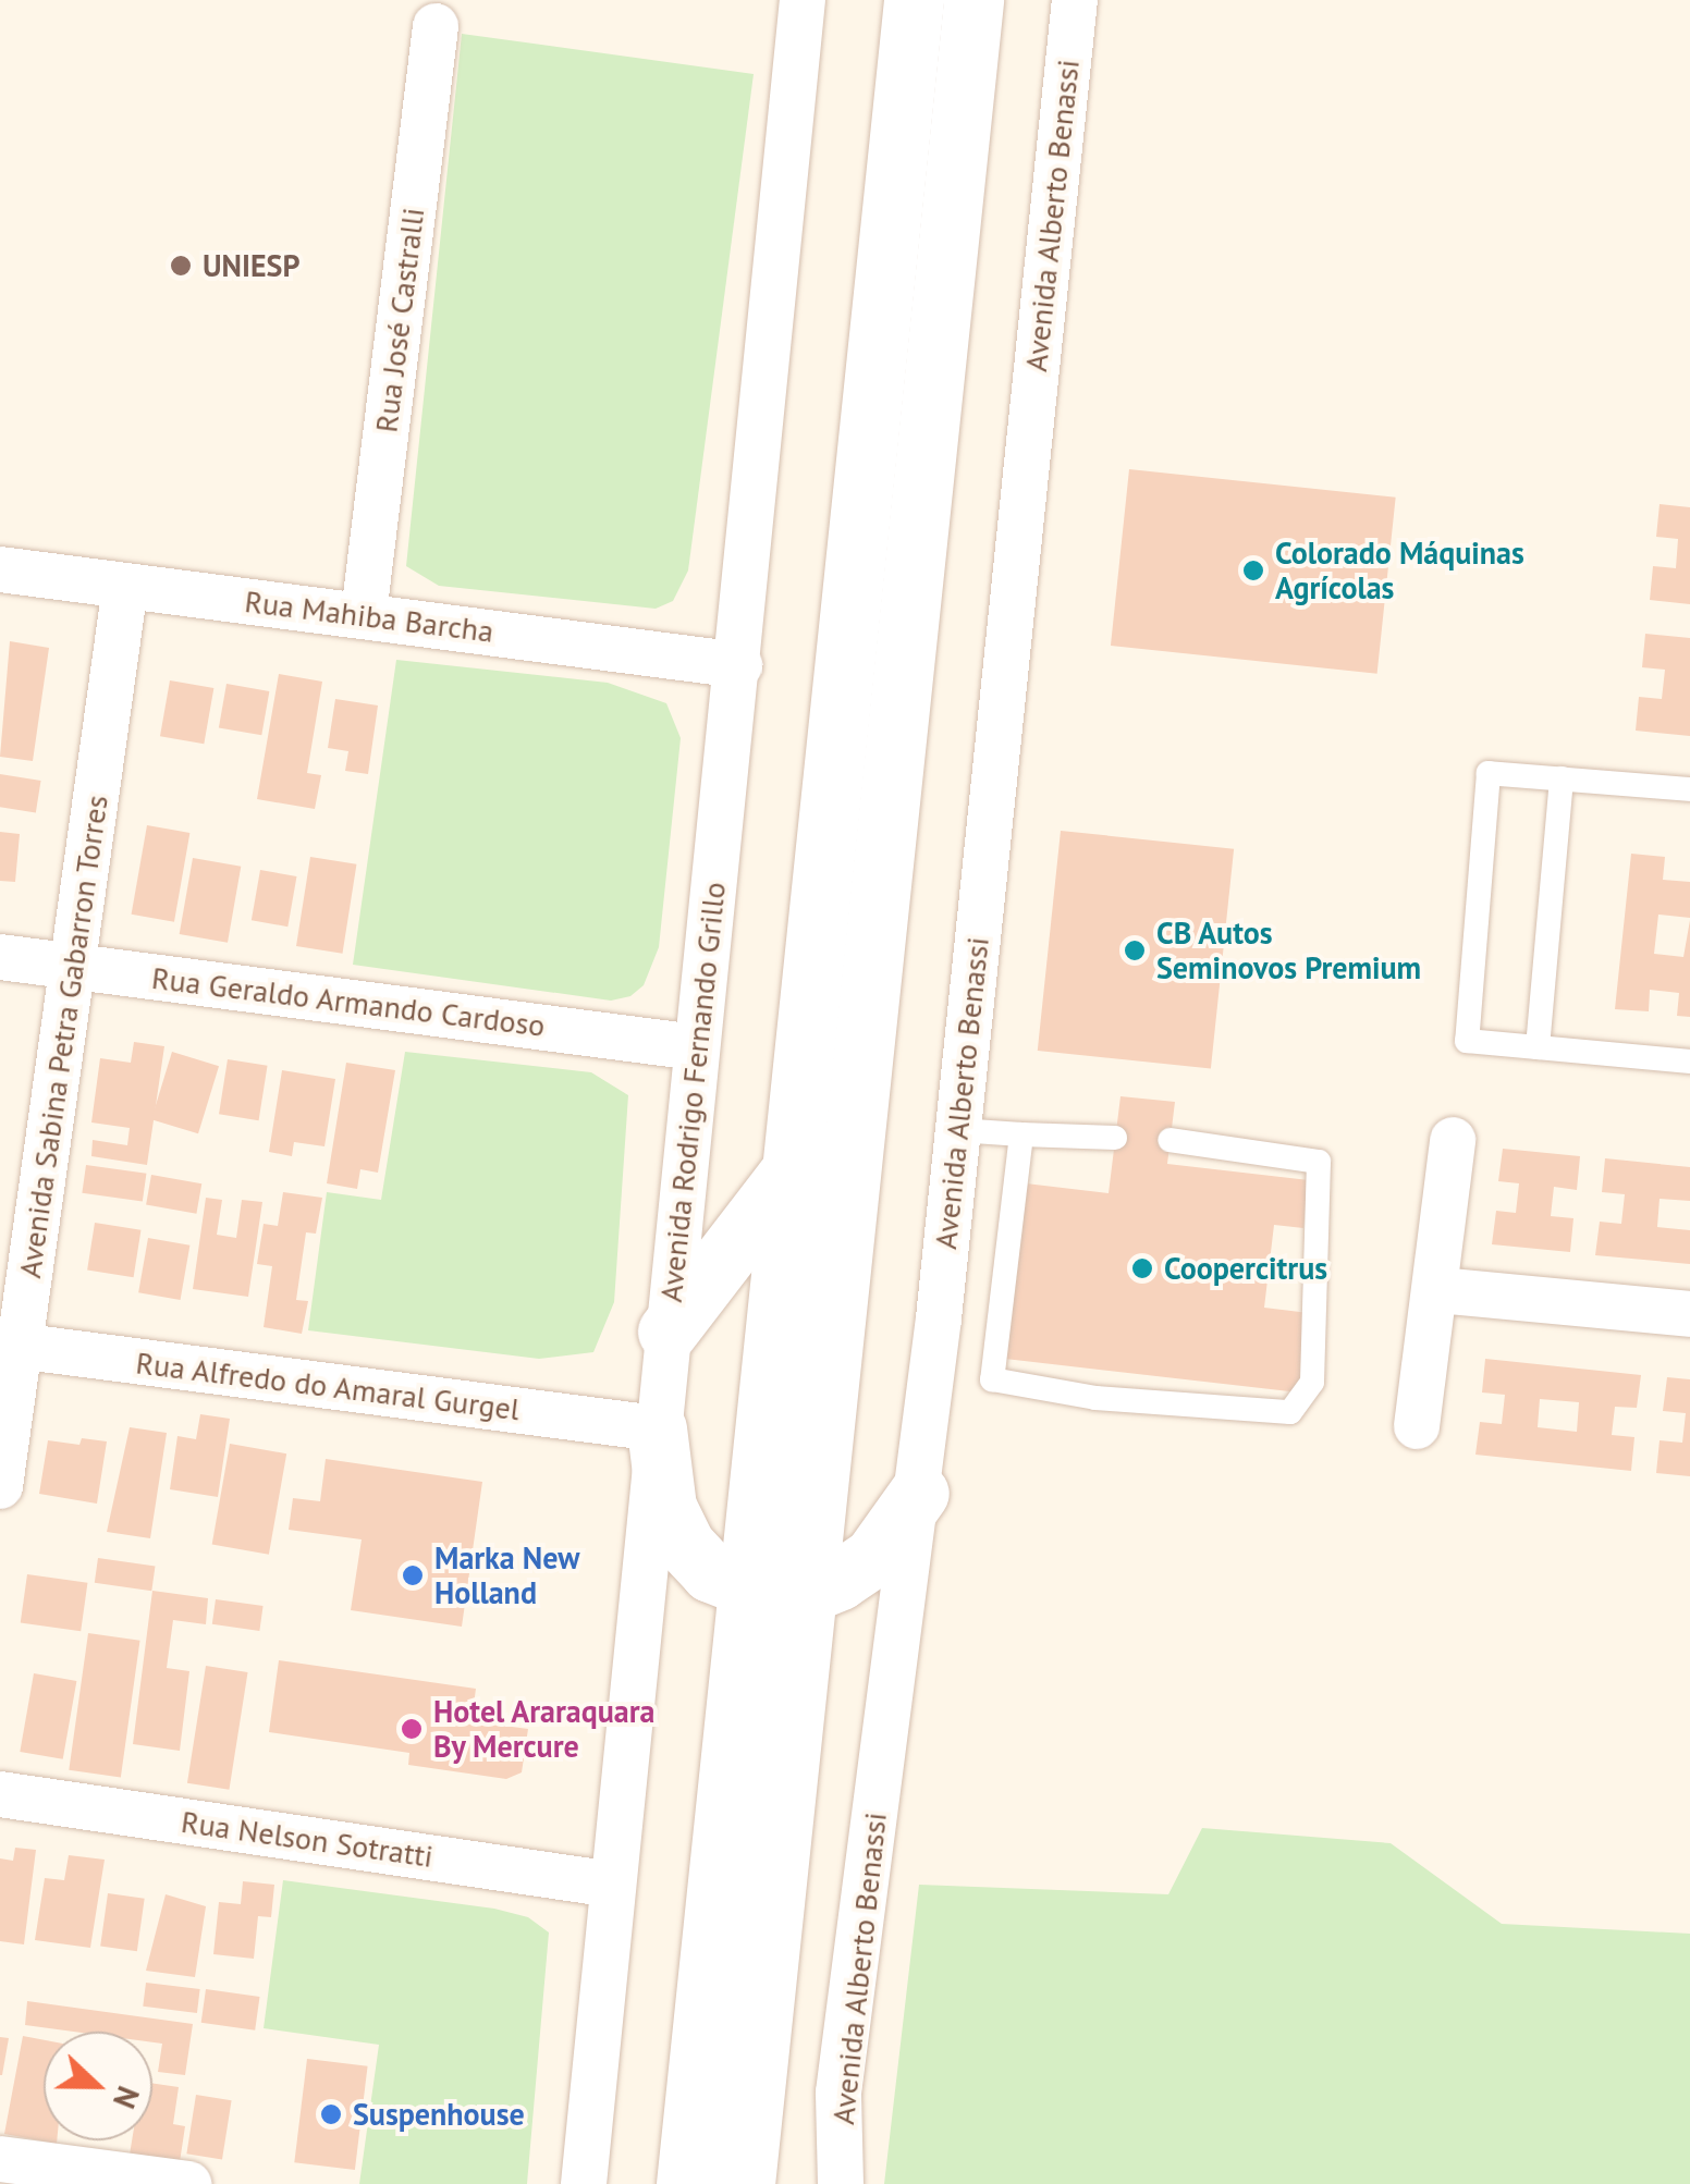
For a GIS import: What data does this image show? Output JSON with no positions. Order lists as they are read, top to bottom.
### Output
{
  "streets": {
    "street": [
      "Avenida Alberto Benassi",
      "Rua José Castralli",
      "Rua Mahiba Barcha",
      "Rua Geraldo Armando Cardoso",
      "Avenida Sabina Petra Gabarron Torres",
      "Avenida Rodrigo Fernando Grillo",
      "Rua Alfredo do Amaral Gurgel",
      "Rua Nelson Sotratti"
    ]
  },
  "crossings": [
    ["Rua José Castralli", "Rua Mahiba Barcha"],
    ["Rua Mahiba Barcha", "Avenida Sabina Petra Gabarron Torres"],
    ["Rua Mahiba Barcha", "Avenida Rodrigo Fernando Grillo"],
    ["Rua Geraldo Armando Cardoso", "Avenida Sabina Petra Gabarron Torres"],
    ["Rua Geraldo Armando Cardoso", "Avenida Rodrigo Fernando Grillo"],
    ["Avenida Sabina Petra Gabarron Torres", "Rua Alfredo do Amaral Gurgel"],
    ["Avenida Rodrigo Fernando Grillo", "Rua Alfredo do Amaral Gurgel"],
    ["Avenida Rodrigo Fernando Grillo", "Rua Nelson Sotratti"]
  ],
  "places": [
    "UNIESP",
    "Colorado Máquinas Agrícolas",
    "CB Autos Seminovos Premium",
    "Coopercitrus",
    "Marka New Holland",
    "Hotel Araraquara By Mercure",
    "Suspenhouse"
  ],
  "north": "right"
}
